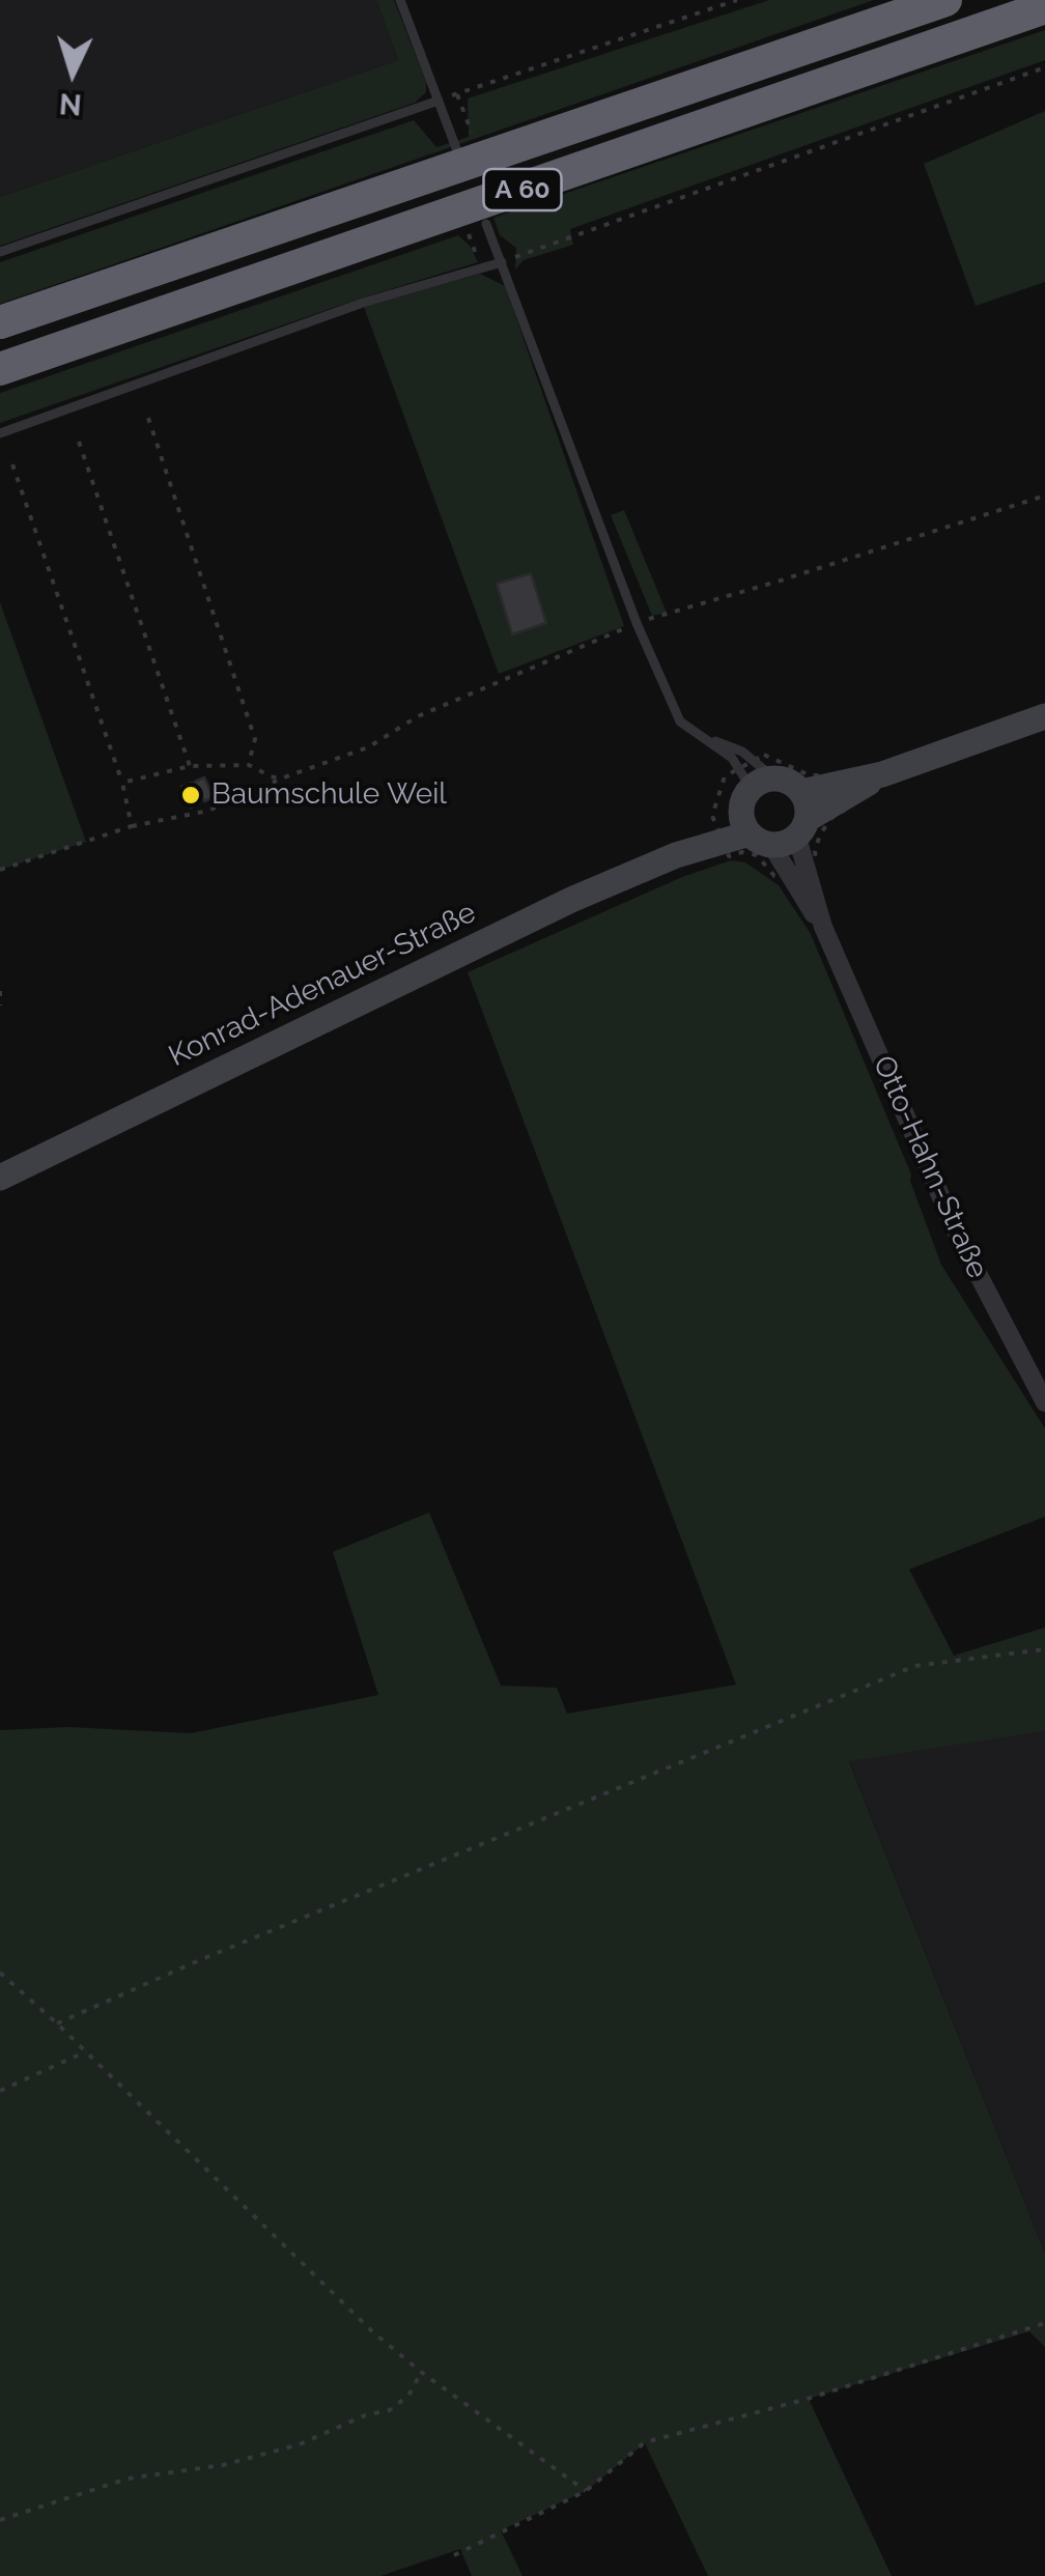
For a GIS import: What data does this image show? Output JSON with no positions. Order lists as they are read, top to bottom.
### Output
{
  "streets": {
    "highway": ["A 60"],
    "main road": ["Konrad-Adenauer-Straße"],
    "street": ["Otto-Hahn-Straße"]
  },
  "crossings": [
    ["Konrad-Adenauer-Straße", "Otto-Hahn-Straße"]
  ],
  "places": ["Baumschule Weil"],
  "north": "bottom"
}
